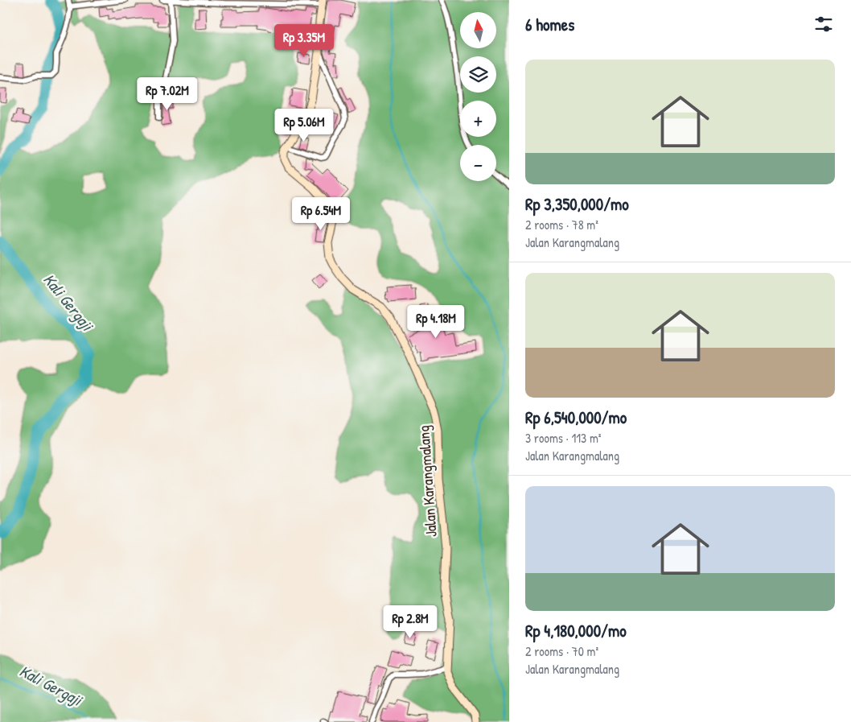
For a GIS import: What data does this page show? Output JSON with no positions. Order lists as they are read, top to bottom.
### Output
{
  "streets": {
    "street": ["Jalan Karangmalang"]
  },
  "water": ["Kali Gergaji"],
  "north": "top",
  "page": {
    "heading": "6 homes",
    "map_buttons": ["+", "−"],
    "price": [
      "Rp 3.35M",
      "Rp 7.02M",
      "Rp 5.06M",
      "Rp 6.54M",
      "Rp 4.18M",
      "Rp 2.8M"
    ],
    "list": [
      {
        "name": "Rp 3,350,000/mo",
        "note": "2 rooms · 78 m² · Jalan Karangmalang"
      },
      {
        "name": "Rp 6,540,000/mo",
        "note": "3 rooms · 113 m² · Jalan Karangmalang"
      },
      {
        "name": "Rp 4,180,000/mo",
        "note": "2 rooms · 70 m² · Jalan Karangmalang"
      }
    ]
  }
}
